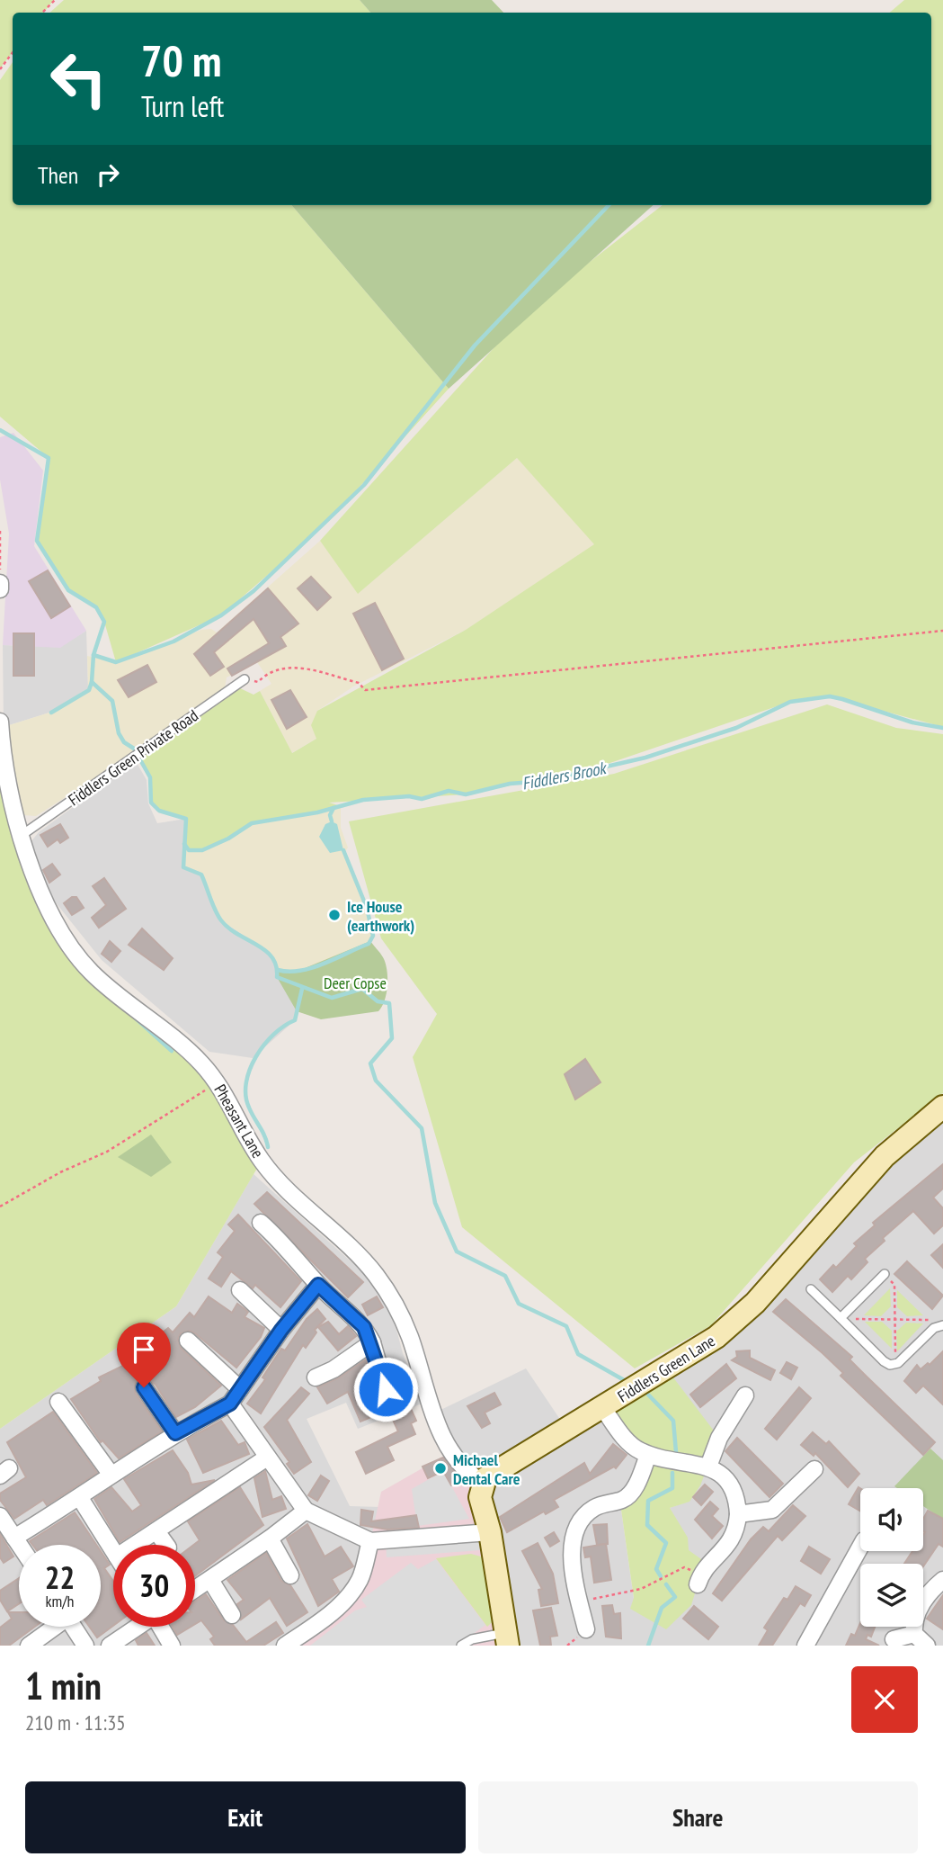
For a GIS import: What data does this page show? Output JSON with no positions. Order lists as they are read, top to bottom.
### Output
{
  "streets": {
    "street": ["Pheasant Lane", "Fiddlers Green Lane"],
    "lane": ["Fiddlers Green Private Road"]
  },
  "crossings": [
    ["Fiddlers Green Private Road", "Pheasant Lane"],
    ["Pheasant Lane", "Fiddlers Green Lane"]
  ],
  "water": ["Fiddlers Brook"],
  "parks": ["Deer Copse"],
  "places": ["Ice House (earthwork)", "Michael Dental Care"],
  "page": {
    "turn": ["70 m", "Turn left"],
    "then": "Then",
    "speed": "22 km/h",
    "limit": "30",
    "heading": ["1 min", "210 m · 11:35"],
    "buttons": ["Exit", "Share"]
  }
}
